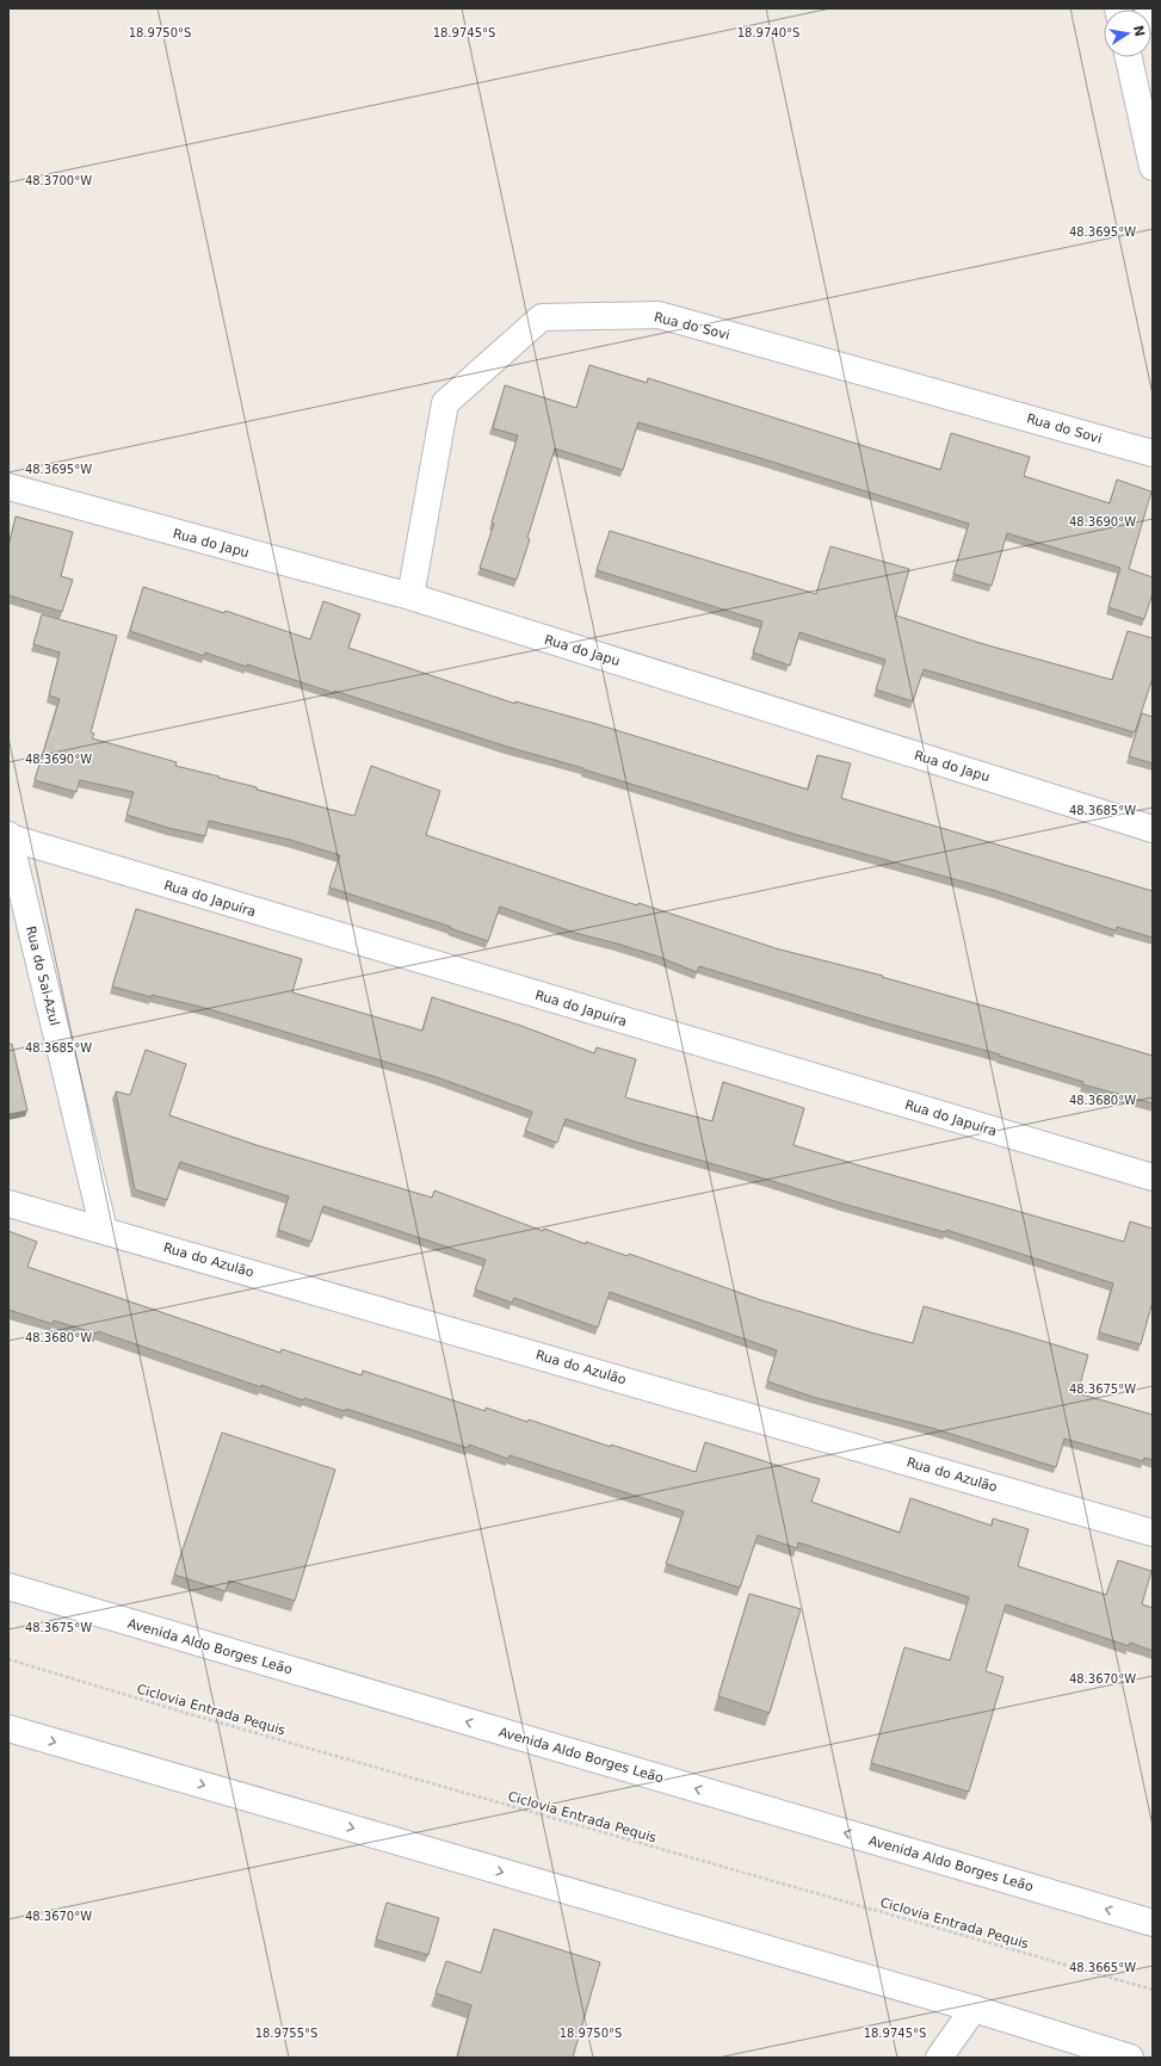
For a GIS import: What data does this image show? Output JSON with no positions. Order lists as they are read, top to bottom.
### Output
{
  "streets": {
    "street": [
      "Rua do Sovi",
      "Rua do Japu",
      "Rua do Japuíra",
      "Rua do Sai-Azul",
      "Rua do Azulão",
      "Avenida Aldo Borges Leão"
    ],
    "path": ["Ciclovia Entrada Pequis"]
  },
  "crossings": [
    ["Rua do Sovi", "Rua do Japu"],
    ["Rua do Japuíra", "Rua do Sai-Azul"],
    ["Rua do Sai-Azul", "Rua do Azulão"]
  ],
  "north": "right",
  "coordinates": [
    "18.9750°S",
    "18.9745°S",
    "18.9740°S",
    "48.3700°W",
    "48.3695°W",
    "48.3690°W",
    "48.3685°W",
    "48.3680°W",
    "48.3675°W",
    "48.3670°W",
    "48.3665°W",
    "18.9755°S"
  ]
}
